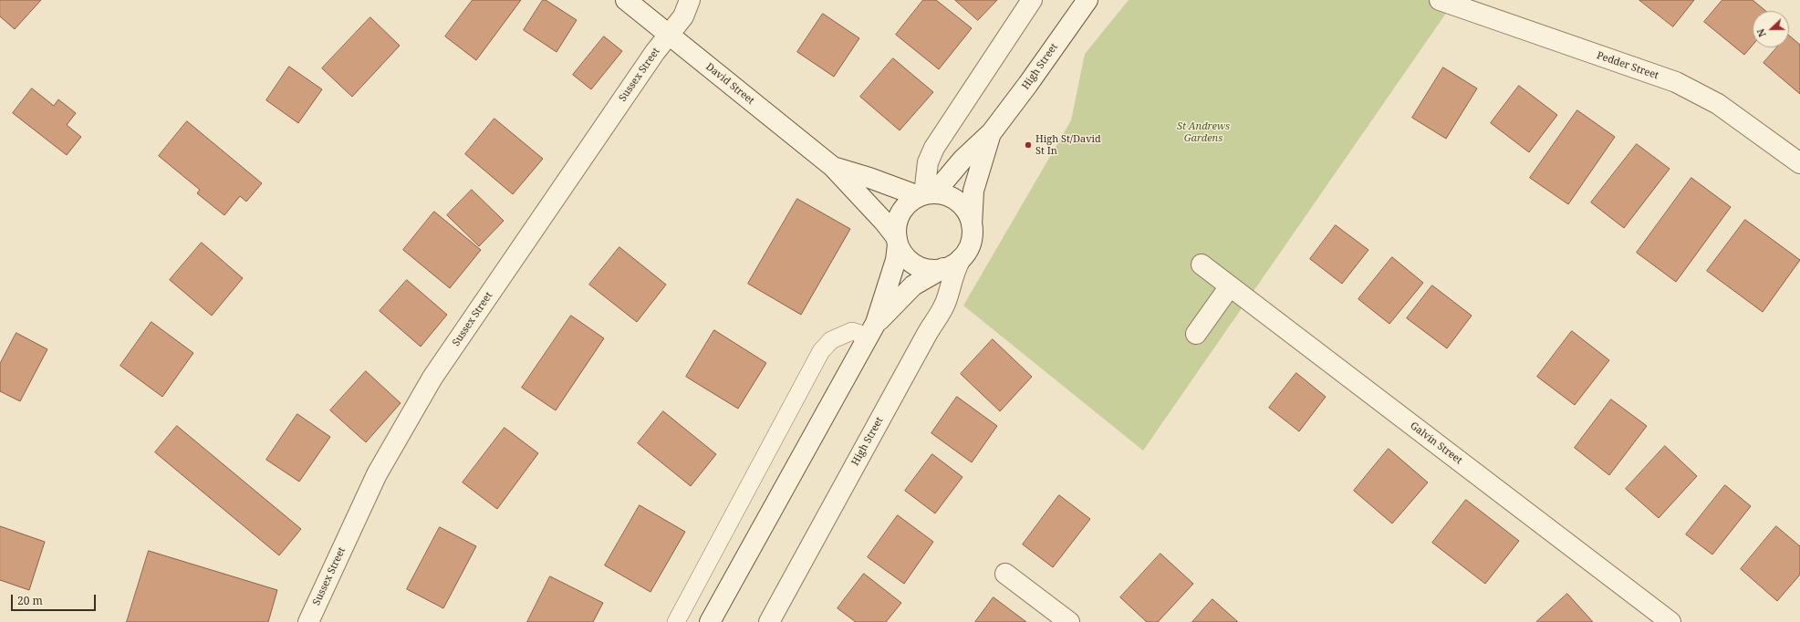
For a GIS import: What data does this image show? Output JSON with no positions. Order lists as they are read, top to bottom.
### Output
{
  "streets": {
    "street": [
      "Pedder Street",
      "High Street",
      "Sussex Street",
      "David Street",
      "Galvin Street"
    ]
  },
  "crossings": [
    ["High Street", "David Street"],
    ["Sussex Street", "David Street"]
  ],
  "parks": ["St Andrews Gardens"],
  "places": ["High St/David St In"],
  "scale_bar": "20 m",
  "north": "left"
}
